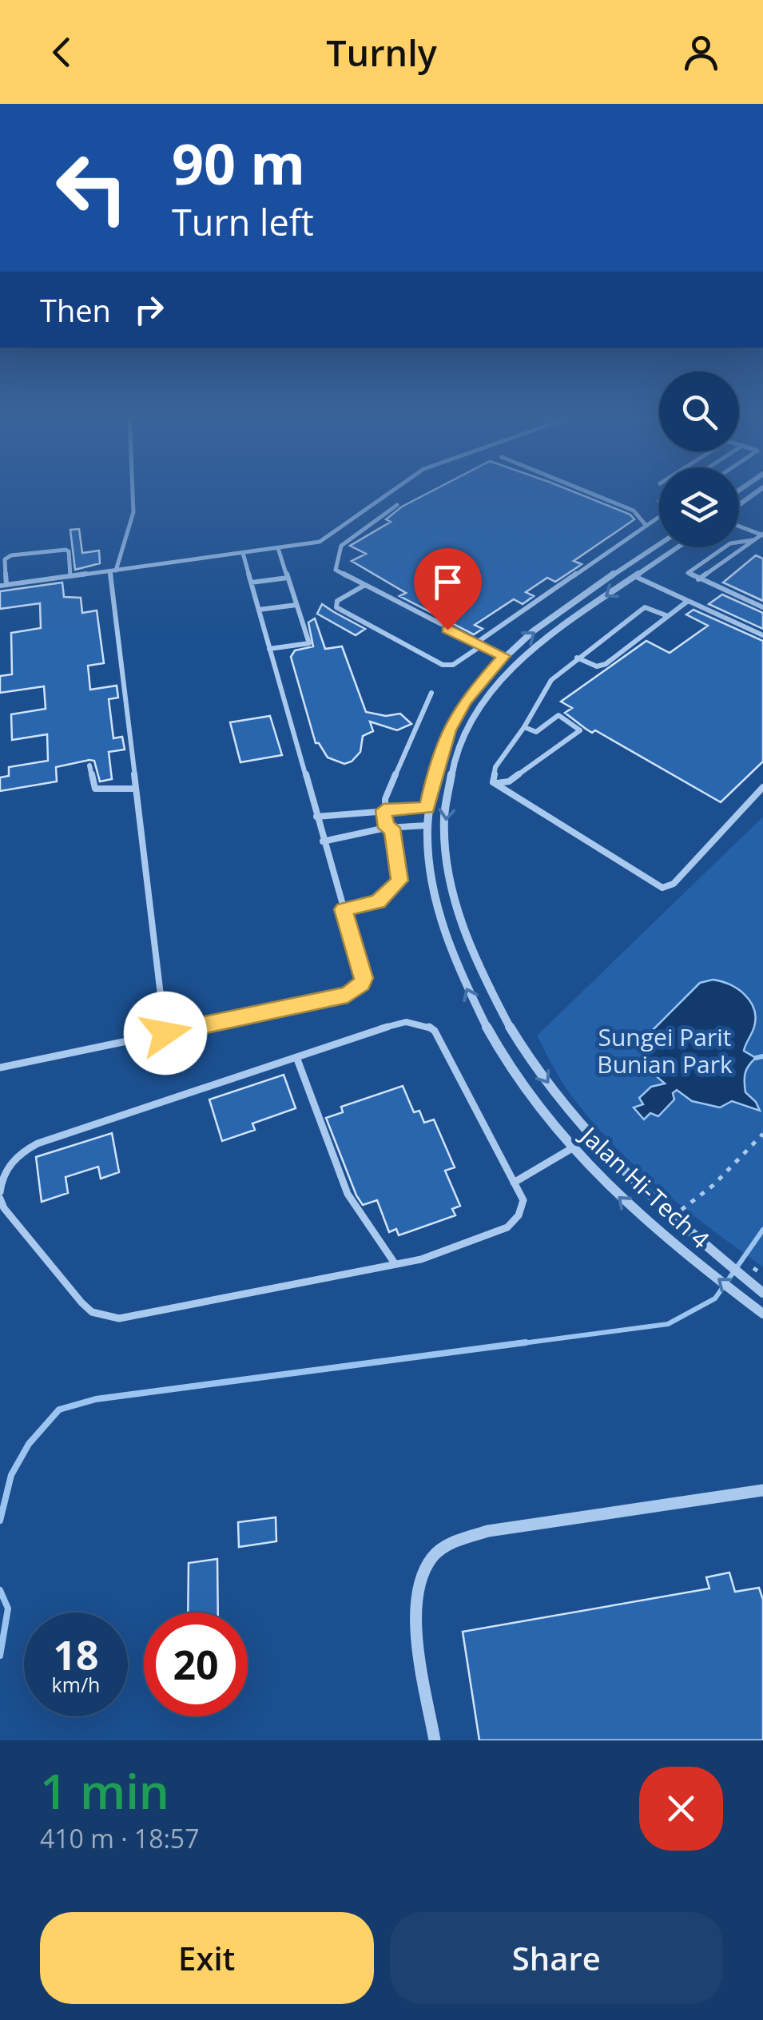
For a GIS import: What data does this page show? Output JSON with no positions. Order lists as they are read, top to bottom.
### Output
{
  "streets": {
    "street": ["Jalan Hi-Tech 4"]
  },
  "parks": ["Sungei Parit Bunian Park"],
  "page": {
    "header": "Turnly",
    "turn": ["90 m", "Turn left"],
    "then": "Then",
    "speed": "18 km/h",
    "limit": "20",
    "heading": ["1 min", "410 m · 18:57"],
    "buttons": ["Exit", "Share"]
  }
}
